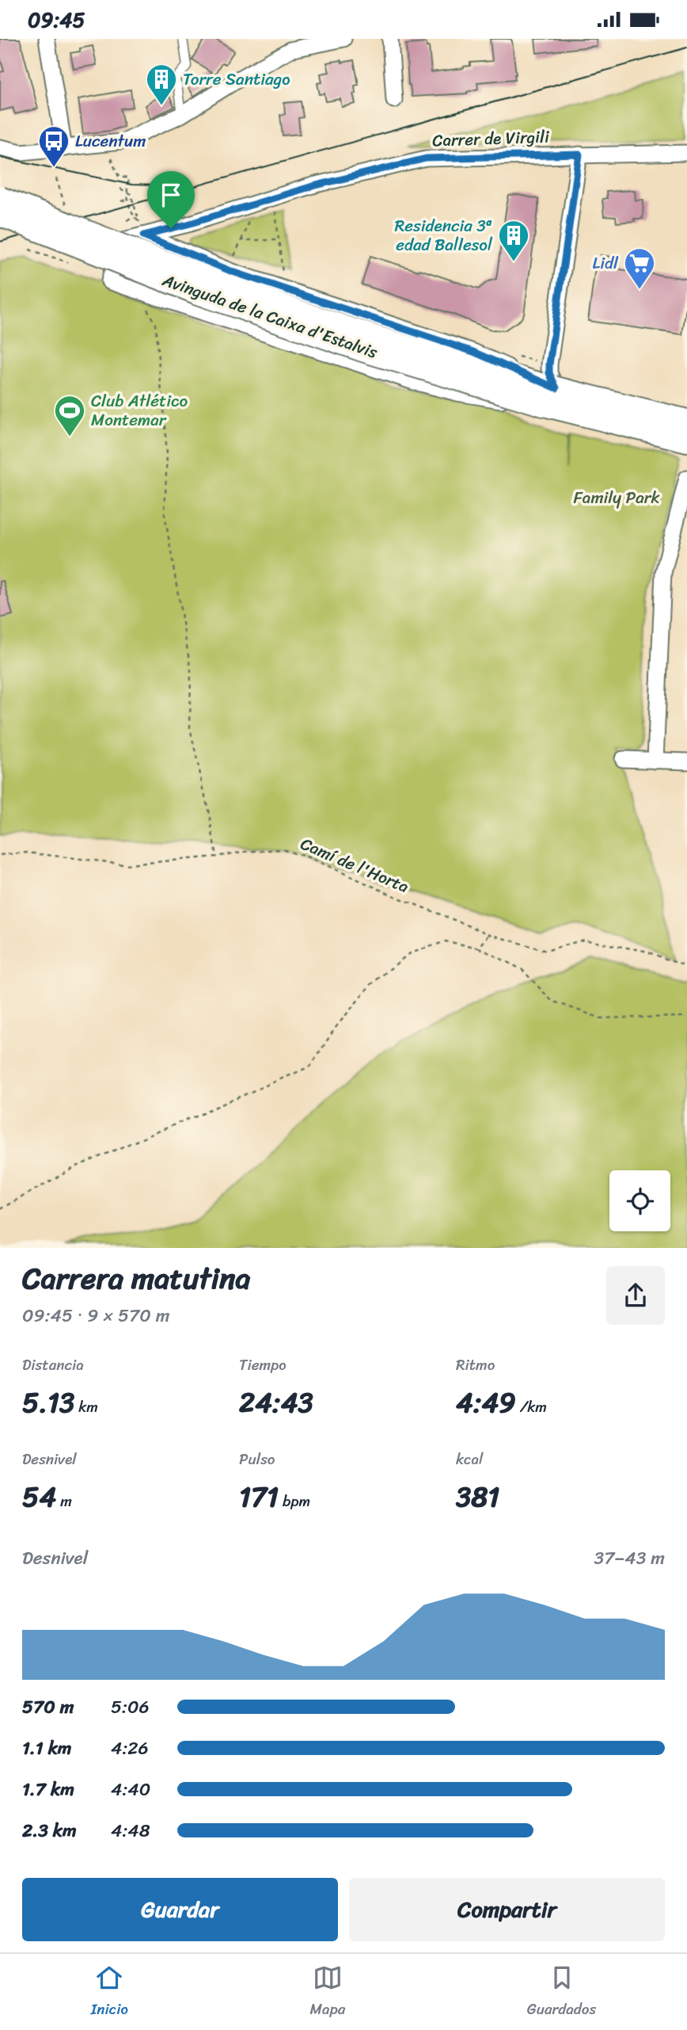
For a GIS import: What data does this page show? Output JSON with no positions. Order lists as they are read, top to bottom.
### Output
{
  "streets": {
    "main road": ["Avinguda de la Caixa d'Estalvis"],
    "street": ["Carrer de Virgili"],
    "path": ["Camí de l'Horta"]
  },
  "crossings": [
    ["Carrer de Virgili", "Avinguda de la Caixa d'Estalvis"]
  ],
  "parks": ["Family Park"],
  "places": {
    "building": ["Torre Santiago", "Residencia 3ª edad Ballesol"],
    "bus stop": ["Lucentum"],
    "supermarket": ["Lidl"],
    "sports": ["Club Atlético Montemar"]
  },
  "page": {
    "status": "09:45",
    "heading": ["Carrera matutina", "09:45 · 9 × 570 m"],
    "stats": [
      ["Distancia", "5.13 km"],
      ["Tiempo", "24:43"],
      ["Ritmo", "4:49 /km"],
      ["Desnivel", "54 m"],
      ["Pulso", "171 bpm"],
      ["kcal", "381"]
    ],
    "chart": ["Desnivel", "37–43 m"],
    "list": [
      {
        "name": "570 m",
        "note": "5:06"
      },
      {
        "name": "1.1 km",
        "note": "4:26"
      },
      {
        "name": "1.7 km",
        "note": "4:40"
      },
      {
        "name": "2.3 km",
        "note": "4:48"
      }
    ],
    "buttons": ["Guardar", "Compartir"],
    "tabs": ["Inicio", "Mapa", "Guardados"]
  }
}
